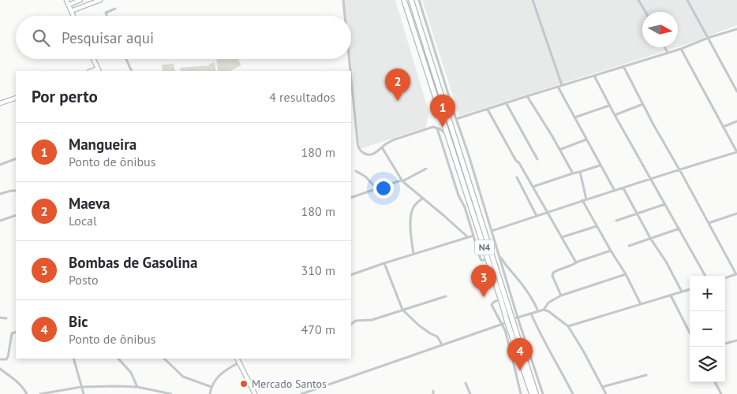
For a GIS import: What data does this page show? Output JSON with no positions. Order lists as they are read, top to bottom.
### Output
{
  "streets": {
    "highway": ["N4"]
  },
  "places": ["Mercado Santos"],
  "north": "right",
  "page": {
    "search": "Pesquisar aqui",
    "pins": [
      "2",
      "1",
      "3",
      "4"
    ],
    "heading": ["Por perto", "4 resultados"],
    "list": [
      {
        "mark": "1",
        "name": "Mangueira",
        "note": "Ponto de ônibus",
        "value": "180 m"
      },
      {
        "mark": "2",
        "name": "Maeva",
        "note": "Local",
        "value": "180 m"
      },
      {
        "mark": "3",
        "name": "Bombas de Gasolina",
        "note": "Posto",
        "value": "310 m"
      },
      {
        "mark": "4",
        "name": "Bic",
        "note": "Ponto de ônibus",
        "value": "470 m"
      }
    ],
    "map_buttons": ["+", "−"]
  }
}
